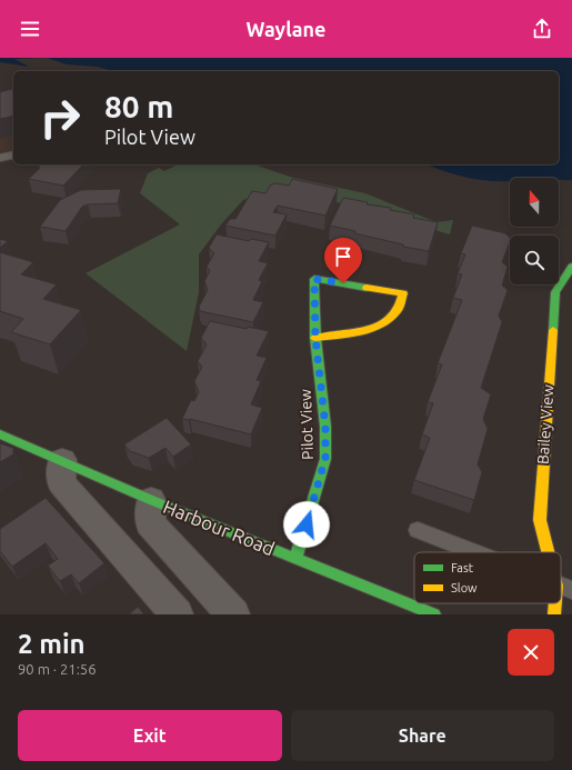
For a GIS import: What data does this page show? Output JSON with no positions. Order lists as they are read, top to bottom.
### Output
{
  "streets": {
    "street": ["Pilot View", "Bailey View", "Harbour Road"]
  },
  "crossings": [
    ["Pilot View", "Harbour Road"]
  ],
  "legend": ["Fast", "Slow"],
  "north": "top",
  "page": {
    "header": "Waylane",
    "turn": ["80 m", "Pilot View"],
    "heading": ["2 min", "90 m · 21:56"],
    "buttons": ["Exit", "Share"]
  }
}
